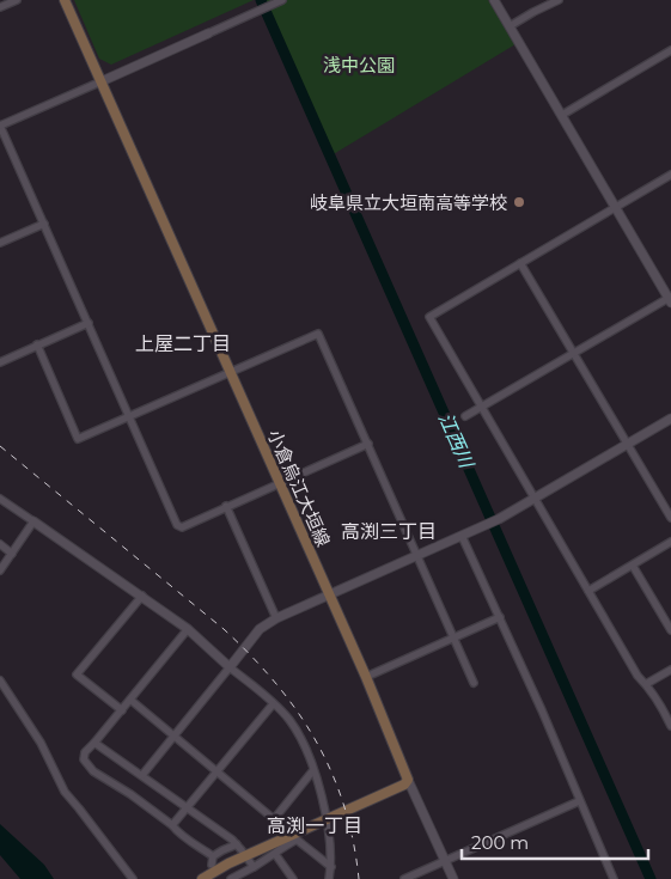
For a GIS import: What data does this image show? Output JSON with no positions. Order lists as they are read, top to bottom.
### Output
{
  "streets": {
    "main road": ["小倉烏江大垣線"]
  },
  "districts": ["上屋二丁目", "高渕三丁目", "高渕一丁目"],
  "water": ["江西川"],
  "parks": ["浅中公園"],
  "places": ["岐阜県立大垣南高等学校"],
  "scale_bar": "200 m"
}
